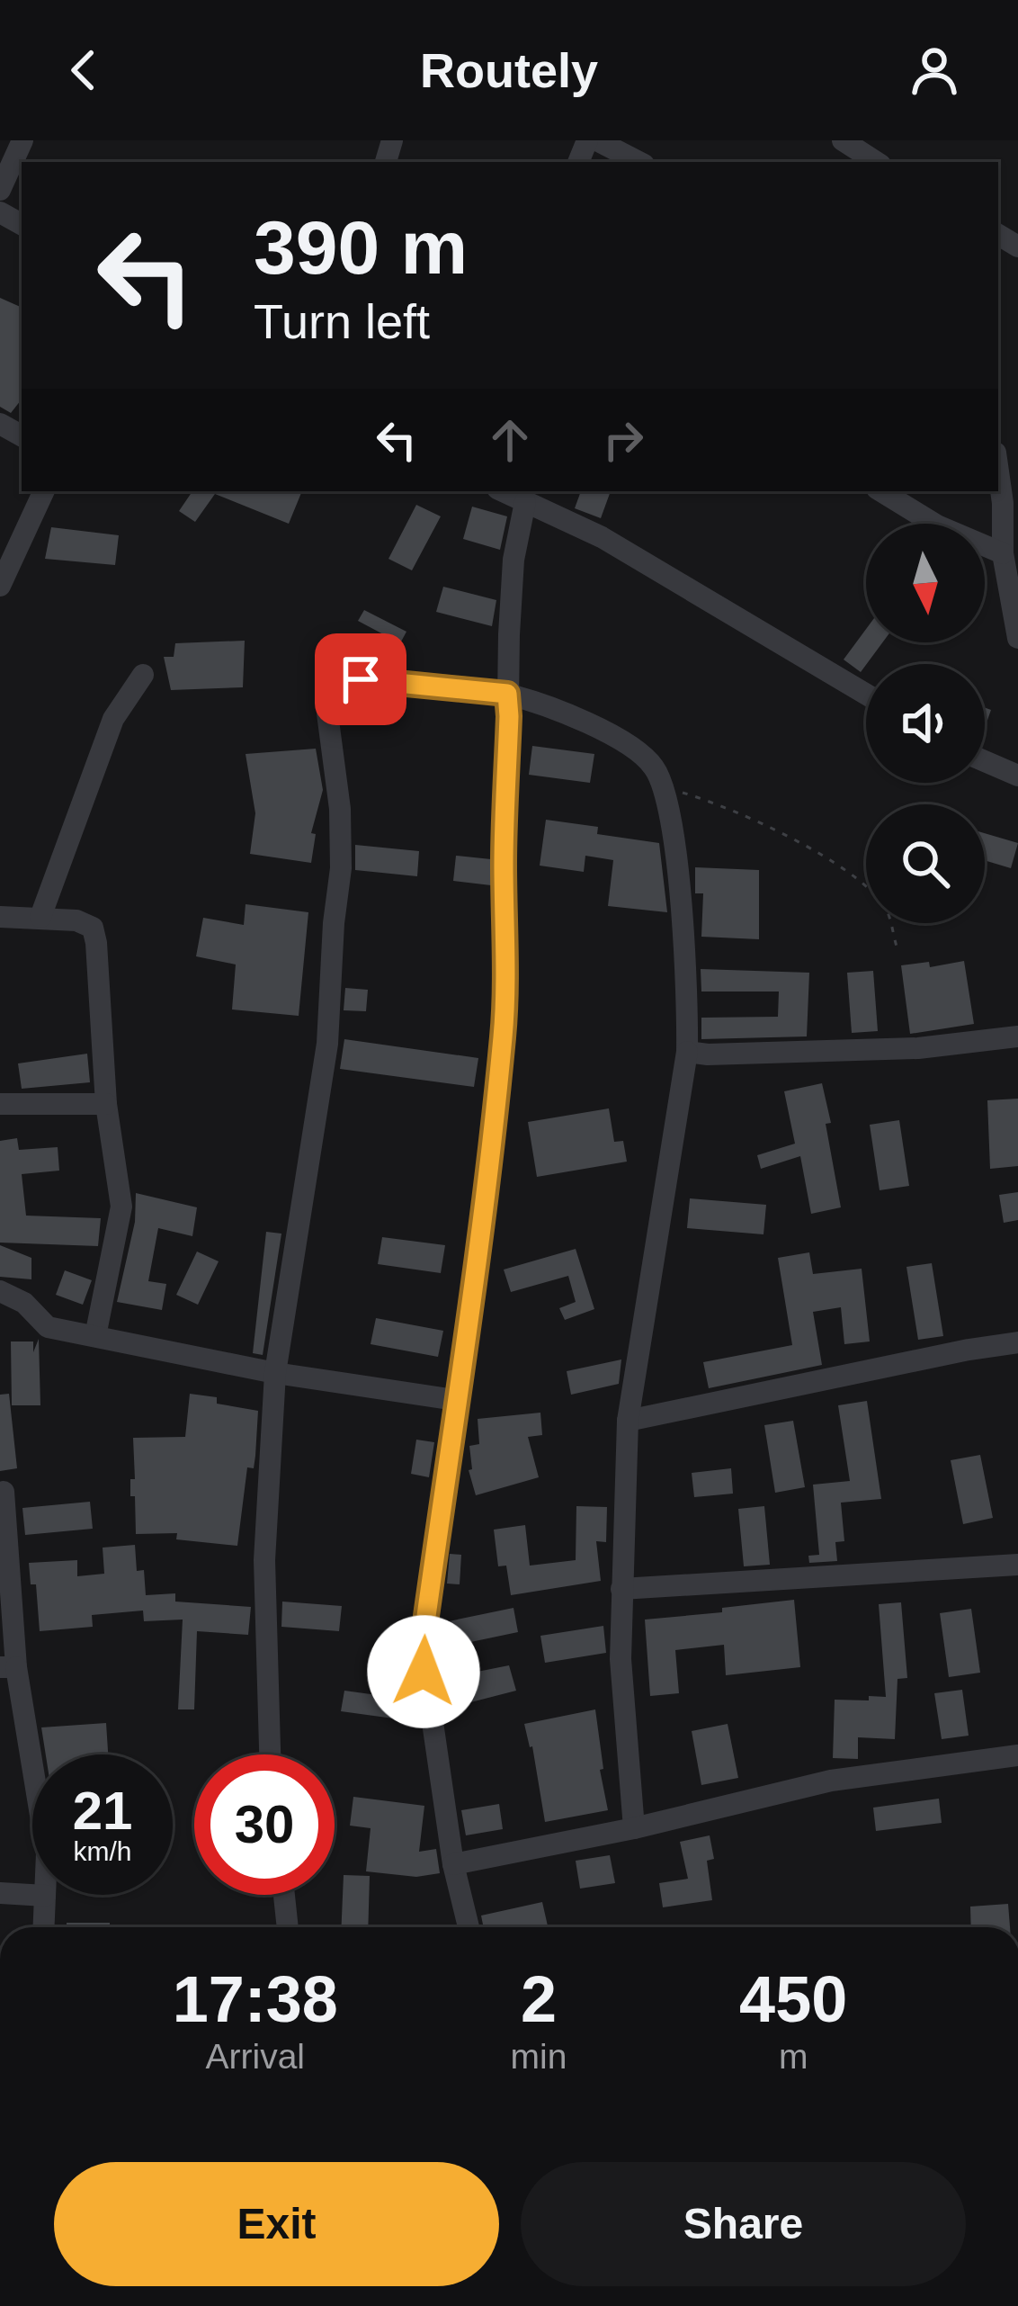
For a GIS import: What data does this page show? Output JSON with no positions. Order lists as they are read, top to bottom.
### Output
{
  "north": "bottom",
  "page": {
    "header": "Routely",
    "turn": ["390 m", "Turn left"],
    "speed": "21 km/h",
    "limit": "30",
    "eta": [
      "17:38",
      "Arrival",
      "2",
      "min",
      "450",
      "m"
    ],
    "buttons": ["Exit", "Share"]
  }
}
